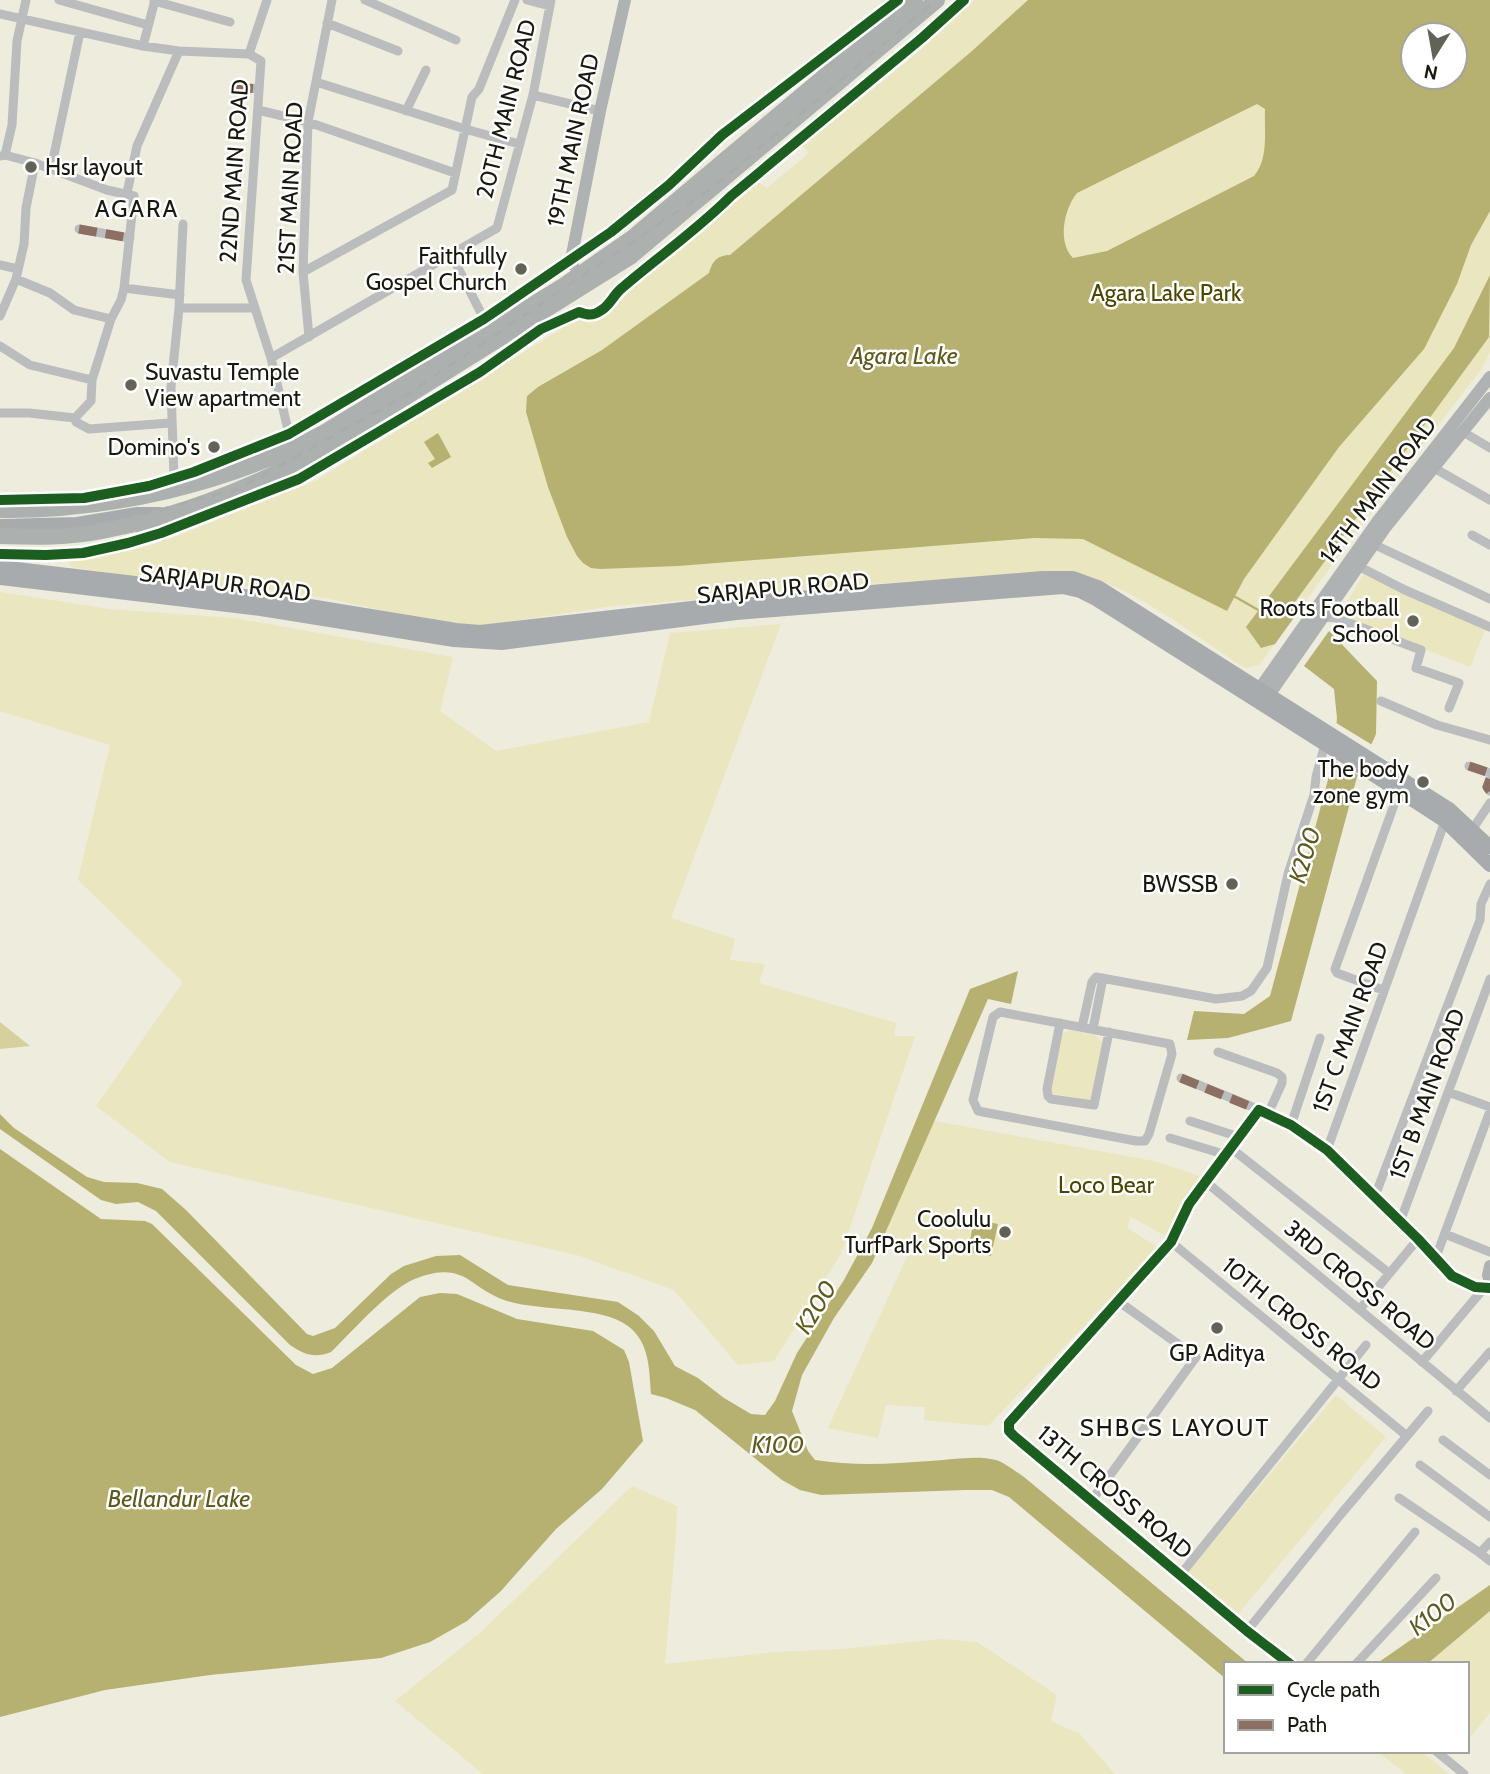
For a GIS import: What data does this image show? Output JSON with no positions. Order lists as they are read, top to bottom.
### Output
{
  "streets": {
    "main road": ["SARJAPUR ROAD"],
    "street": [
      "20TH MAIN ROAD",
      "19TH MAIN ROAD",
      "22ND MAIN ROAD",
      "21ST MAIN ROAD",
      "14TH MAIN ROAD",
      "1ST C MAIN ROAD",
      "1ST B MAIN ROAD",
      "3RD CROSS ROAD",
      "10TH CROSS ROAD",
      "13TH CROSS ROAD"
    ]
  },
  "crossings": [
    ["14TH MAIN ROAD", "SARJAPUR ROAD"],
    ["SARJAPUR ROAD", "1ST C MAIN ROAD"],
    ["1ST C MAIN ROAD", "1ST B MAIN ROAD"],
    ["3RD CROSS ROAD", "13TH CROSS ROAD"],
    ["10TH CROSS ROAD", "13TH CROSS ROAD"]
  ],
  "districts": ["AGARA", "SHBCS LAYOUT"],
  "water": [
    "Agara Lake",
    "K200",
    "K100",
    "Bellandur Lake"
  ],
  "parks": ["Agara Lake Park", "Loco Bear"],
  "places": [
    "Hsr layout",
    "Faithfully Gospel Church",
    "Suvastu Temple View apartment",
    "Domino's",
    "Roots Football School",
    "The body zone gym",
    "BWSSB",
    "Coolulu TurfPark Sports",
    "GP Aditya"
  ],
  "legend": ["Cycle path", "Path"],
  "north": "bottom"
}
